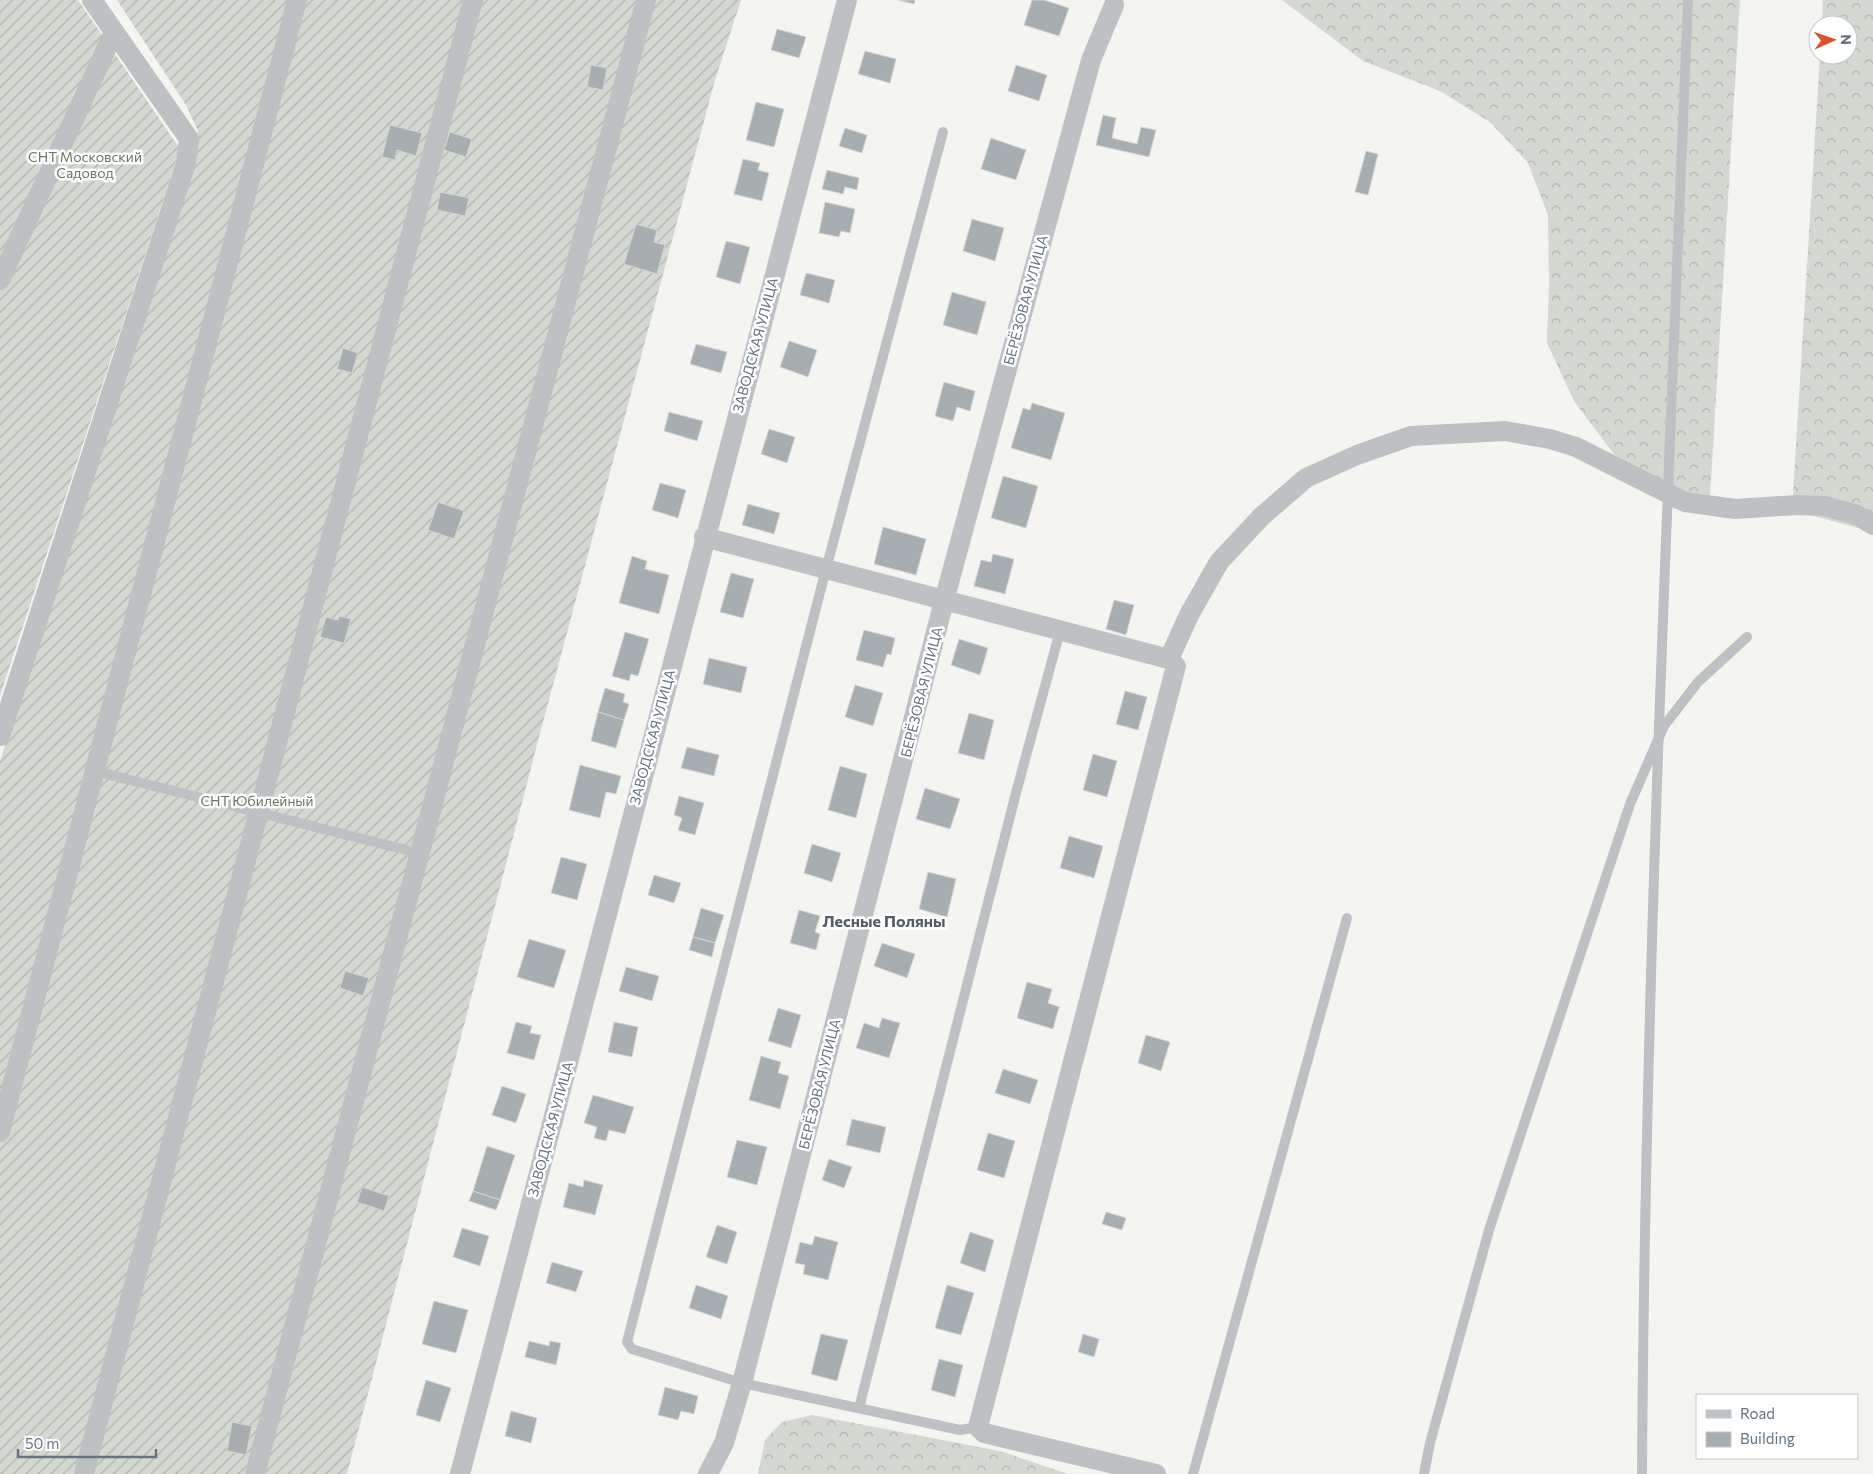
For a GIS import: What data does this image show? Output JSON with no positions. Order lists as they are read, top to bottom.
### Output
{
  "streets": {
    "street": ["БЕРЁЗОВАЯ УЛИЦА", "ЗАВОДСКАЯ УЛИЦА"]
  },
  "districts": ["Лесные Поляны"],
  "parks": ["СНТ Московский Садовод", "СНТ Юбилейный"],
  "legend": ["Road", "Building"],
  "scale_bar": "50 m",
  "north": "right"
}
